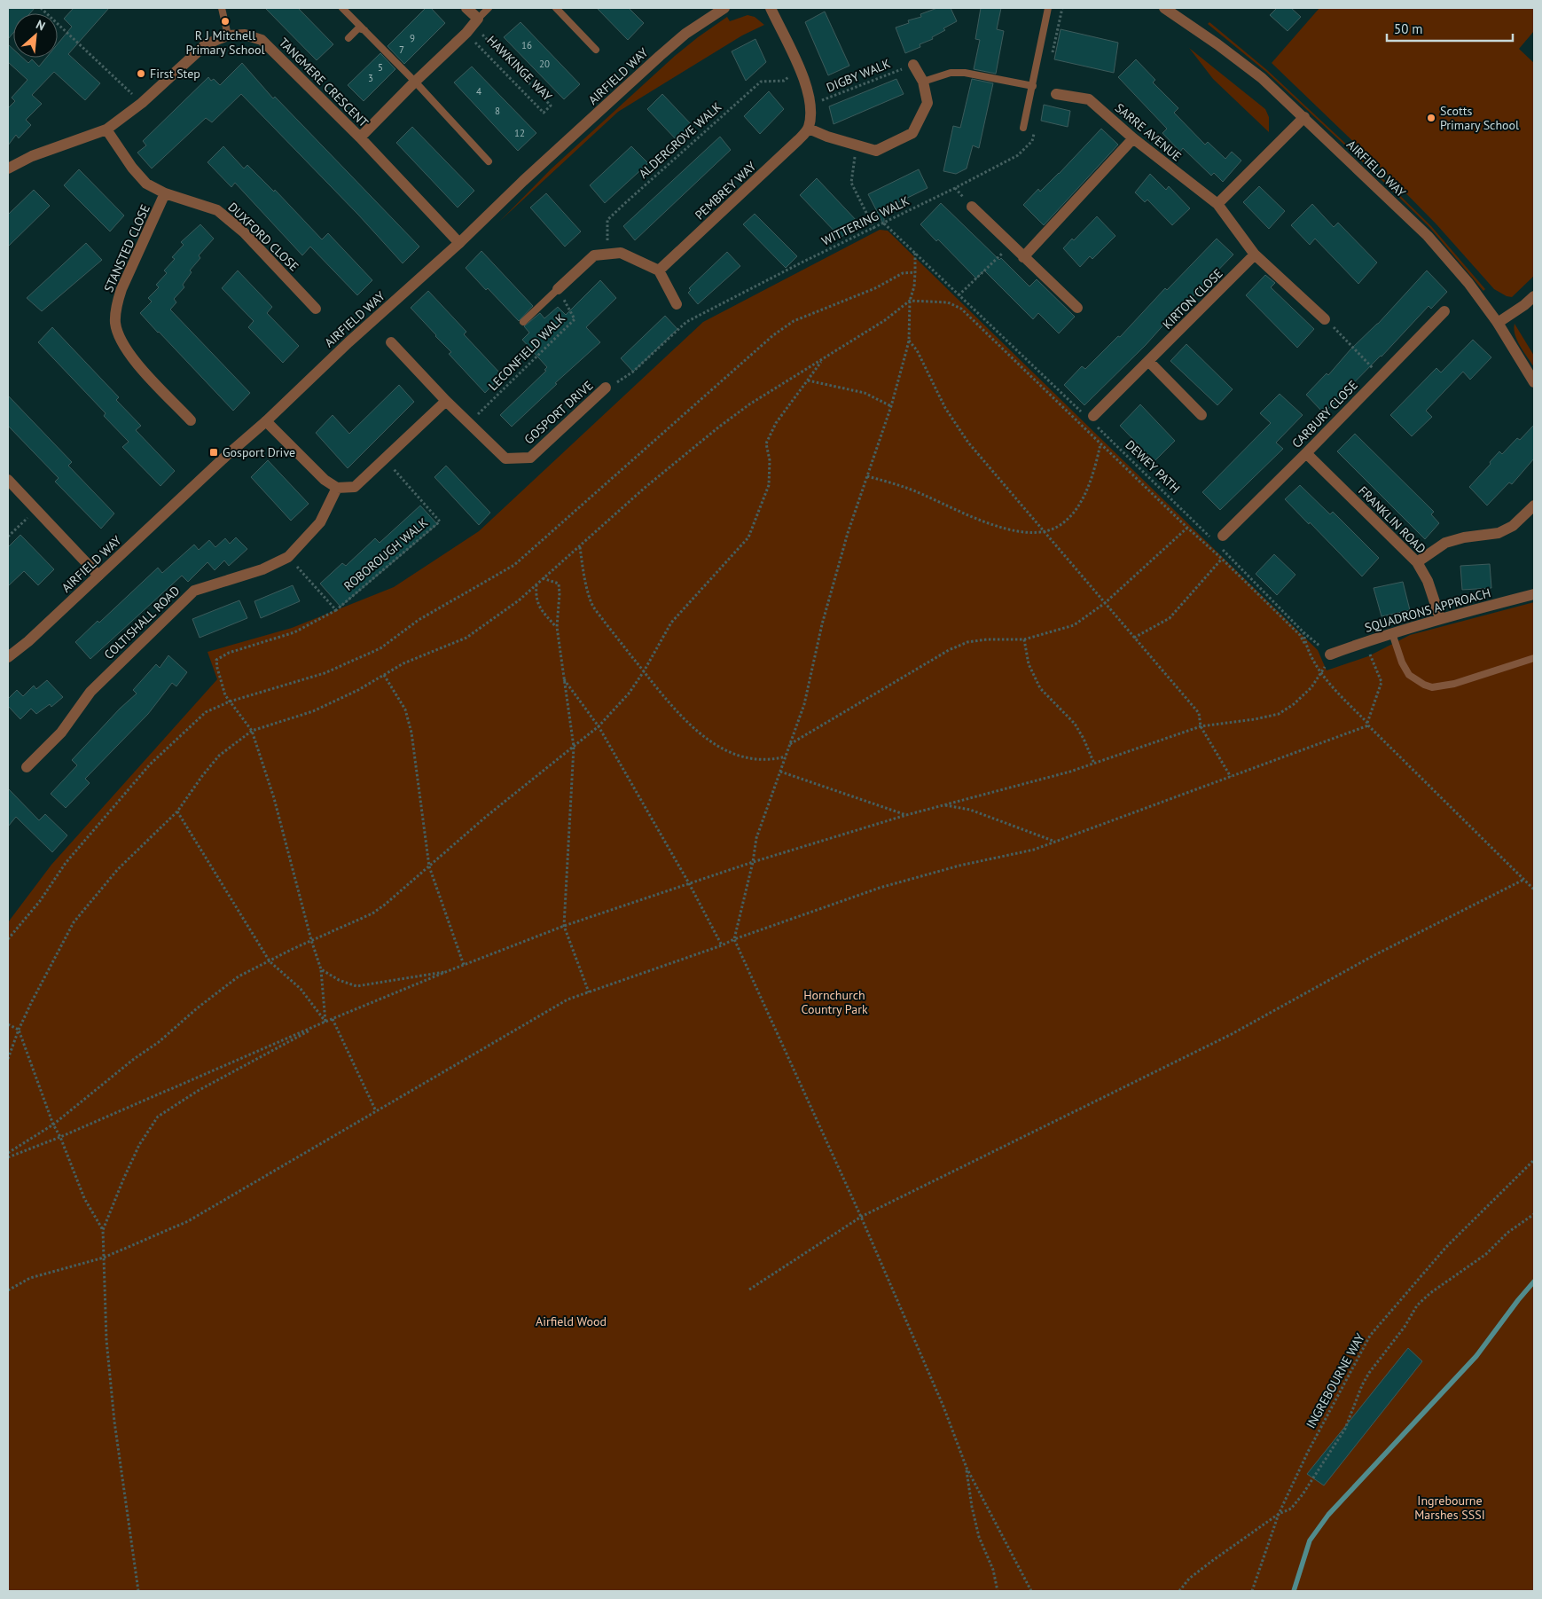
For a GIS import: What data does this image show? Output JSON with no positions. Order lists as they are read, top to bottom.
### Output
{
  "streets": {
    "street": [
      "AIRFIELD WAY",
      "TANGMERE CRESCENT",
      "SARRE AVENUE",
      "PEMBREY WAY",
      "DUXFORD CLOSE",
      "STANSTED CLOSE",
      "KIRTON CLOSE",
      "GOSPORT DRIVE",
      "CARBURY CLOSE",
      "FRANKLIN ROAD",
      "SQUADRONS APPROACH",
      "COLTISHALL ROAD"
    ],
    "path": [
      "HAWKINGE WAY",
      "DIGBY WALK",
      "ALDERGROVE WALK",
      "WITTERING WALK",
      "LECONFIELD WALK",
      "DEWEY PATH",
      "ROBOROUGH WALK",
      "INGREBOURNE WAY"
    ]
  },
  "crossings": [
    ["AIRFIELD WAY", "TANGMERE CRESCENT"],
    ["TANGMERE CRESCENT", "DUXFORD CLOSE"],
    ["SARRE AVENUE", "KIRTON CLOSE"],
    ["WITTERING WALK", "GOSPORT DRIVE"],
    ["WITTERING WALK", "DEWEY PATH"],
    ["DUXFORD CLOSE", "STANSTED CLOSE"],
    ["KIRTON CLOSE", "DEWEY PATH"],
    ["LECONFIELD WALK", "GOSPORT DRIVE"],
    ["CARBURY CLOSE", "DEWEY PATH"],
    ["CARBURY CLOSE", "FRANKLIN ROAD"],
    ["FRANKLIN ROAD", "SQUADRONS APPROACH"]
  ],
  "parks": ["Hornchurch Country Park", "Airfield Wood", "Ingrebourne Marshes SSSI"],
  "places": {
    "other": ["R J Mitchell Primary School", "First Step", "Scotts Primary School"],
    "transit": ["Gosport Drive"]
  },
  "house_numbers": [
    "9",
    "16",
    "7",
    "20",
    "5",
    "3",
    "4",
    "8",
    "12"
  ],
  "scale_bar": "50 m",
  "north": "top right"
}
